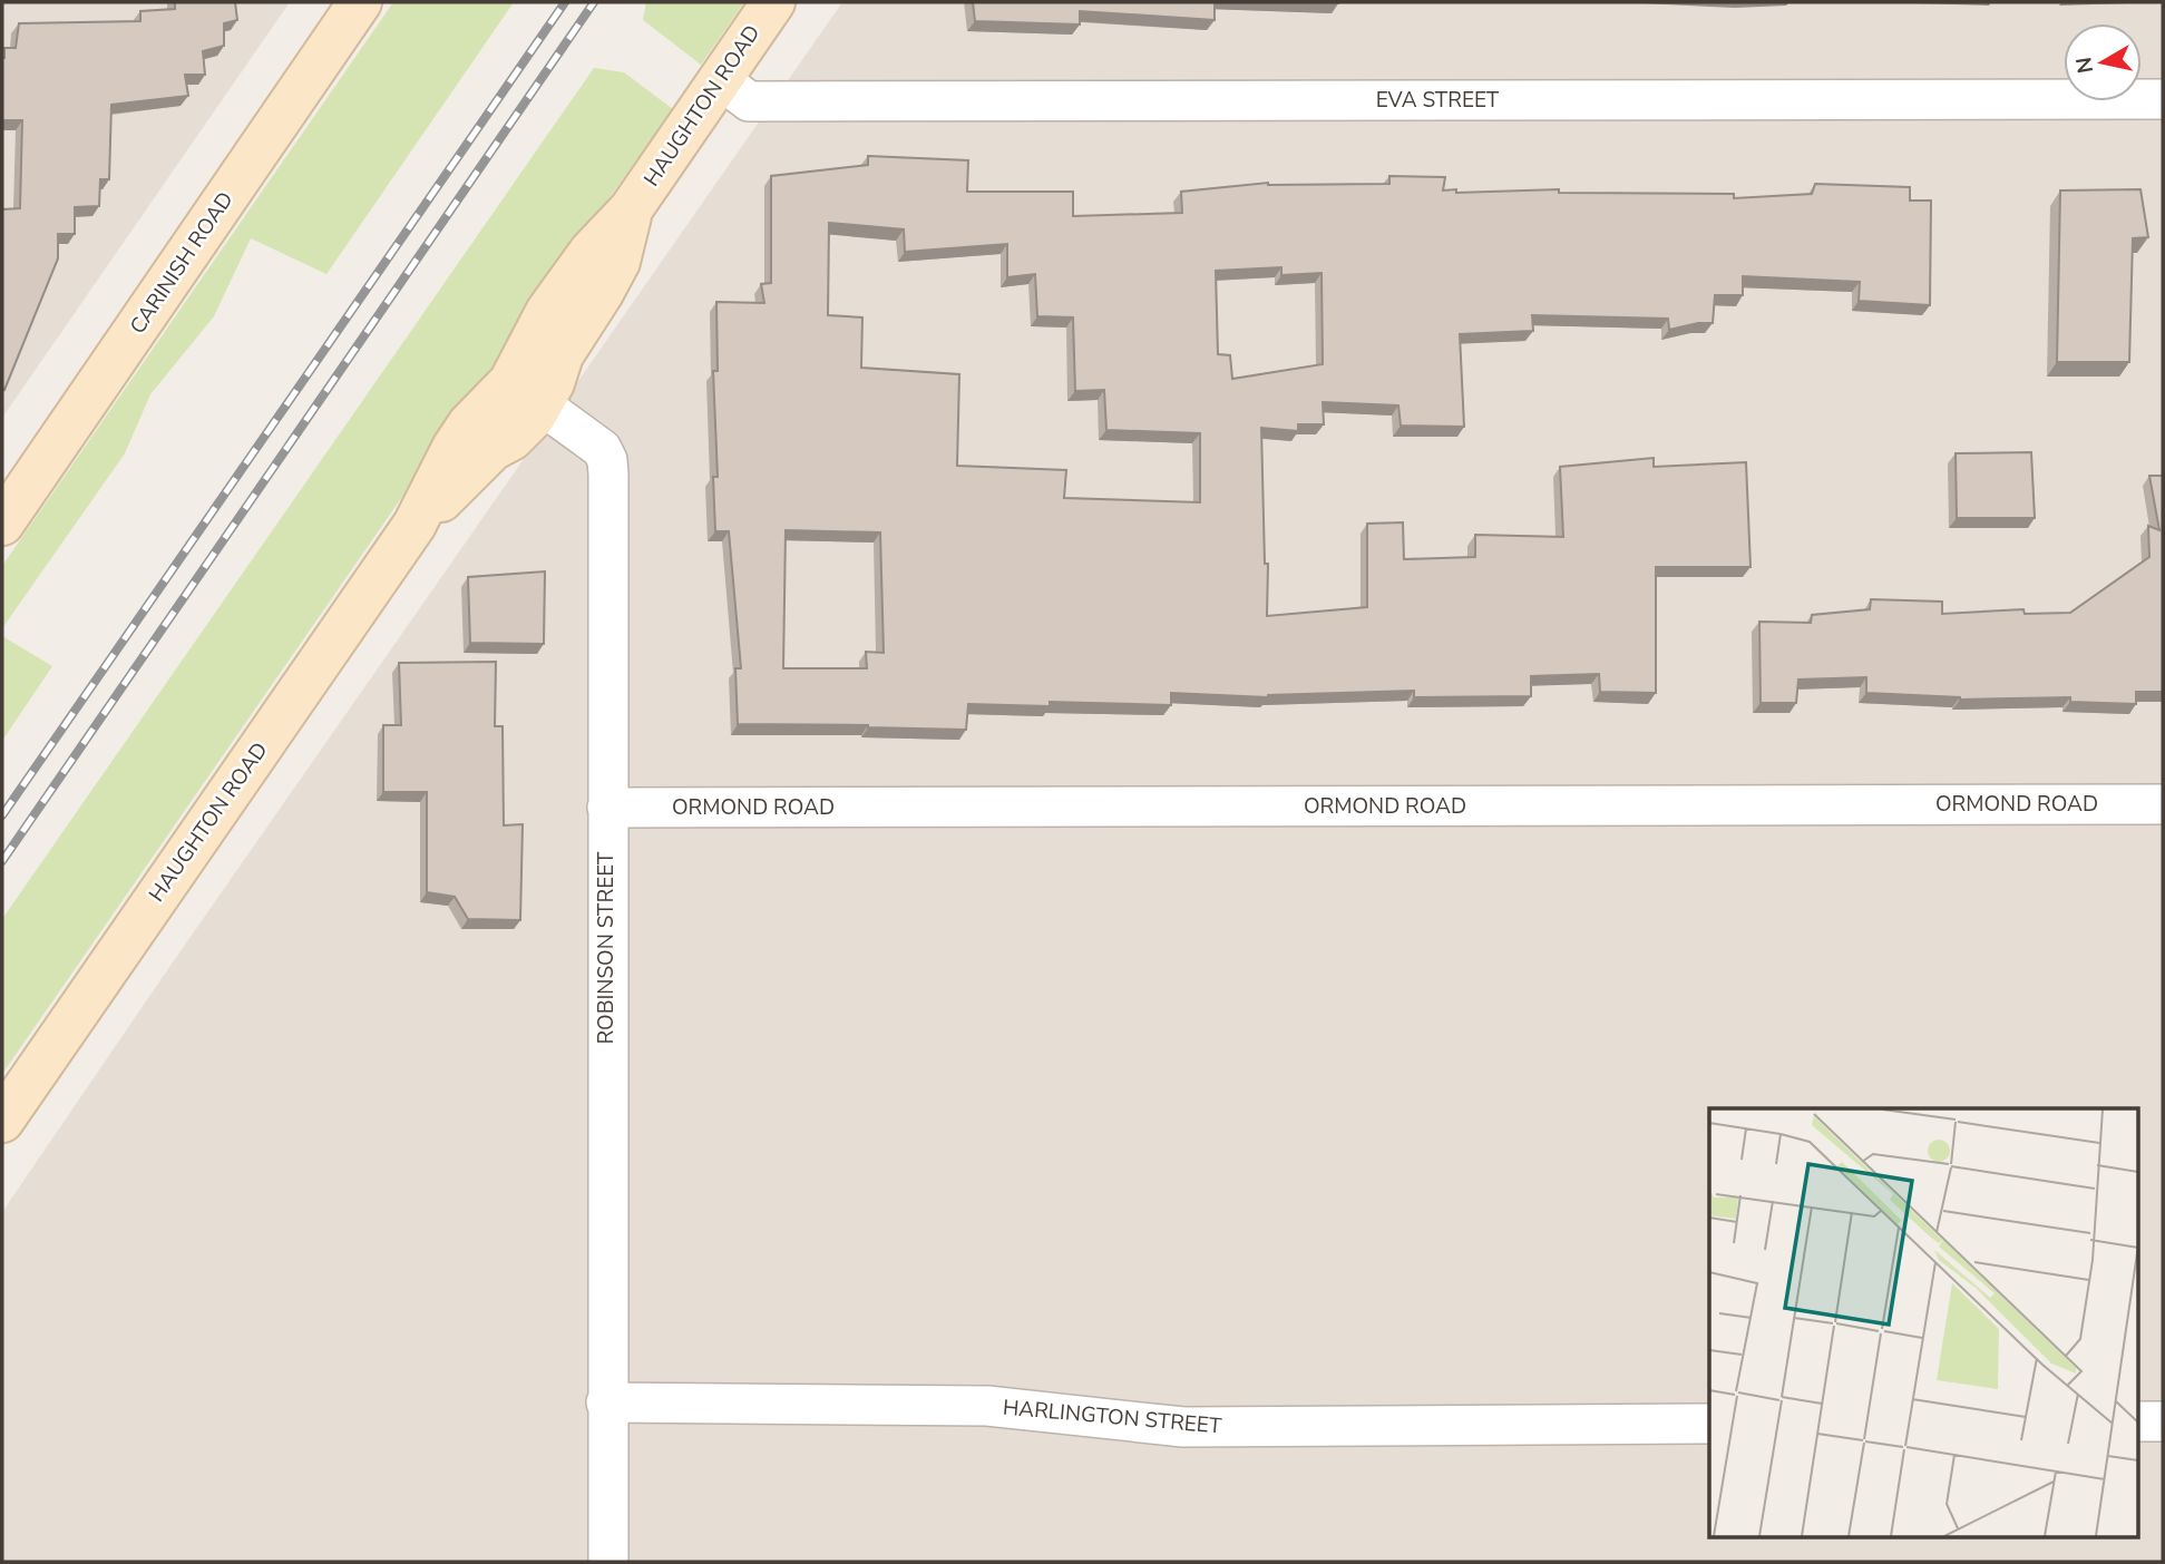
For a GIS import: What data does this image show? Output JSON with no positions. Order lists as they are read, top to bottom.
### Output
{
  "streets": {
    "street": [
      "EVA STREET",
      "HAUGHTON ROAD",
      "CARINISH ROAD",
      "ORMOND ROAD",
      "ROBINSON STREET",
      "HARLINGTON STREET"
    ]
  },
  "crossings": [
    ["EVA STREET", "HAUGHTON ROAD"],
    ["HAUGHTON ROAD", "ROBINSON STREET"],
    ["ORMOND ROAD", "ROBINSON STREET"],
    ["ROBINSON STREET", "HARLINGTON STREET"]
  ],
  "north": "left"
}
